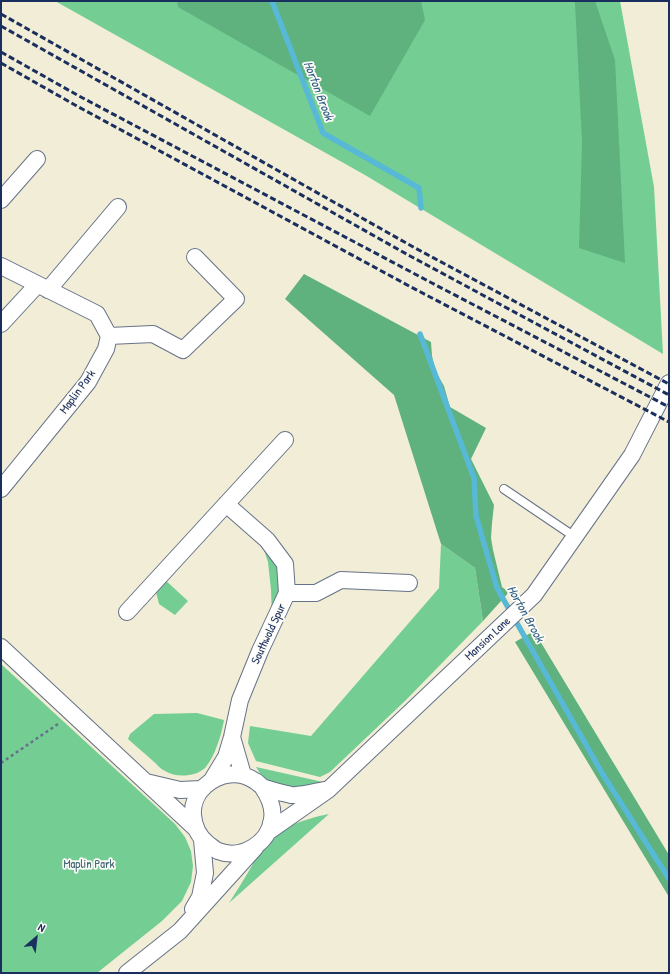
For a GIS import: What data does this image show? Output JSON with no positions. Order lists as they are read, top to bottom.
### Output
{
  "streets": {
    "street": ["Maplin Park", "Southwold Spur", "Mansion Lane"]
  },
  "crossings": [
    ["Southwold Spur", "Mansion Lane"]
  ],
  "water": ["Horton Brook"],
  "parks": ["Maplin Park"],
  "north": "top right"
}
